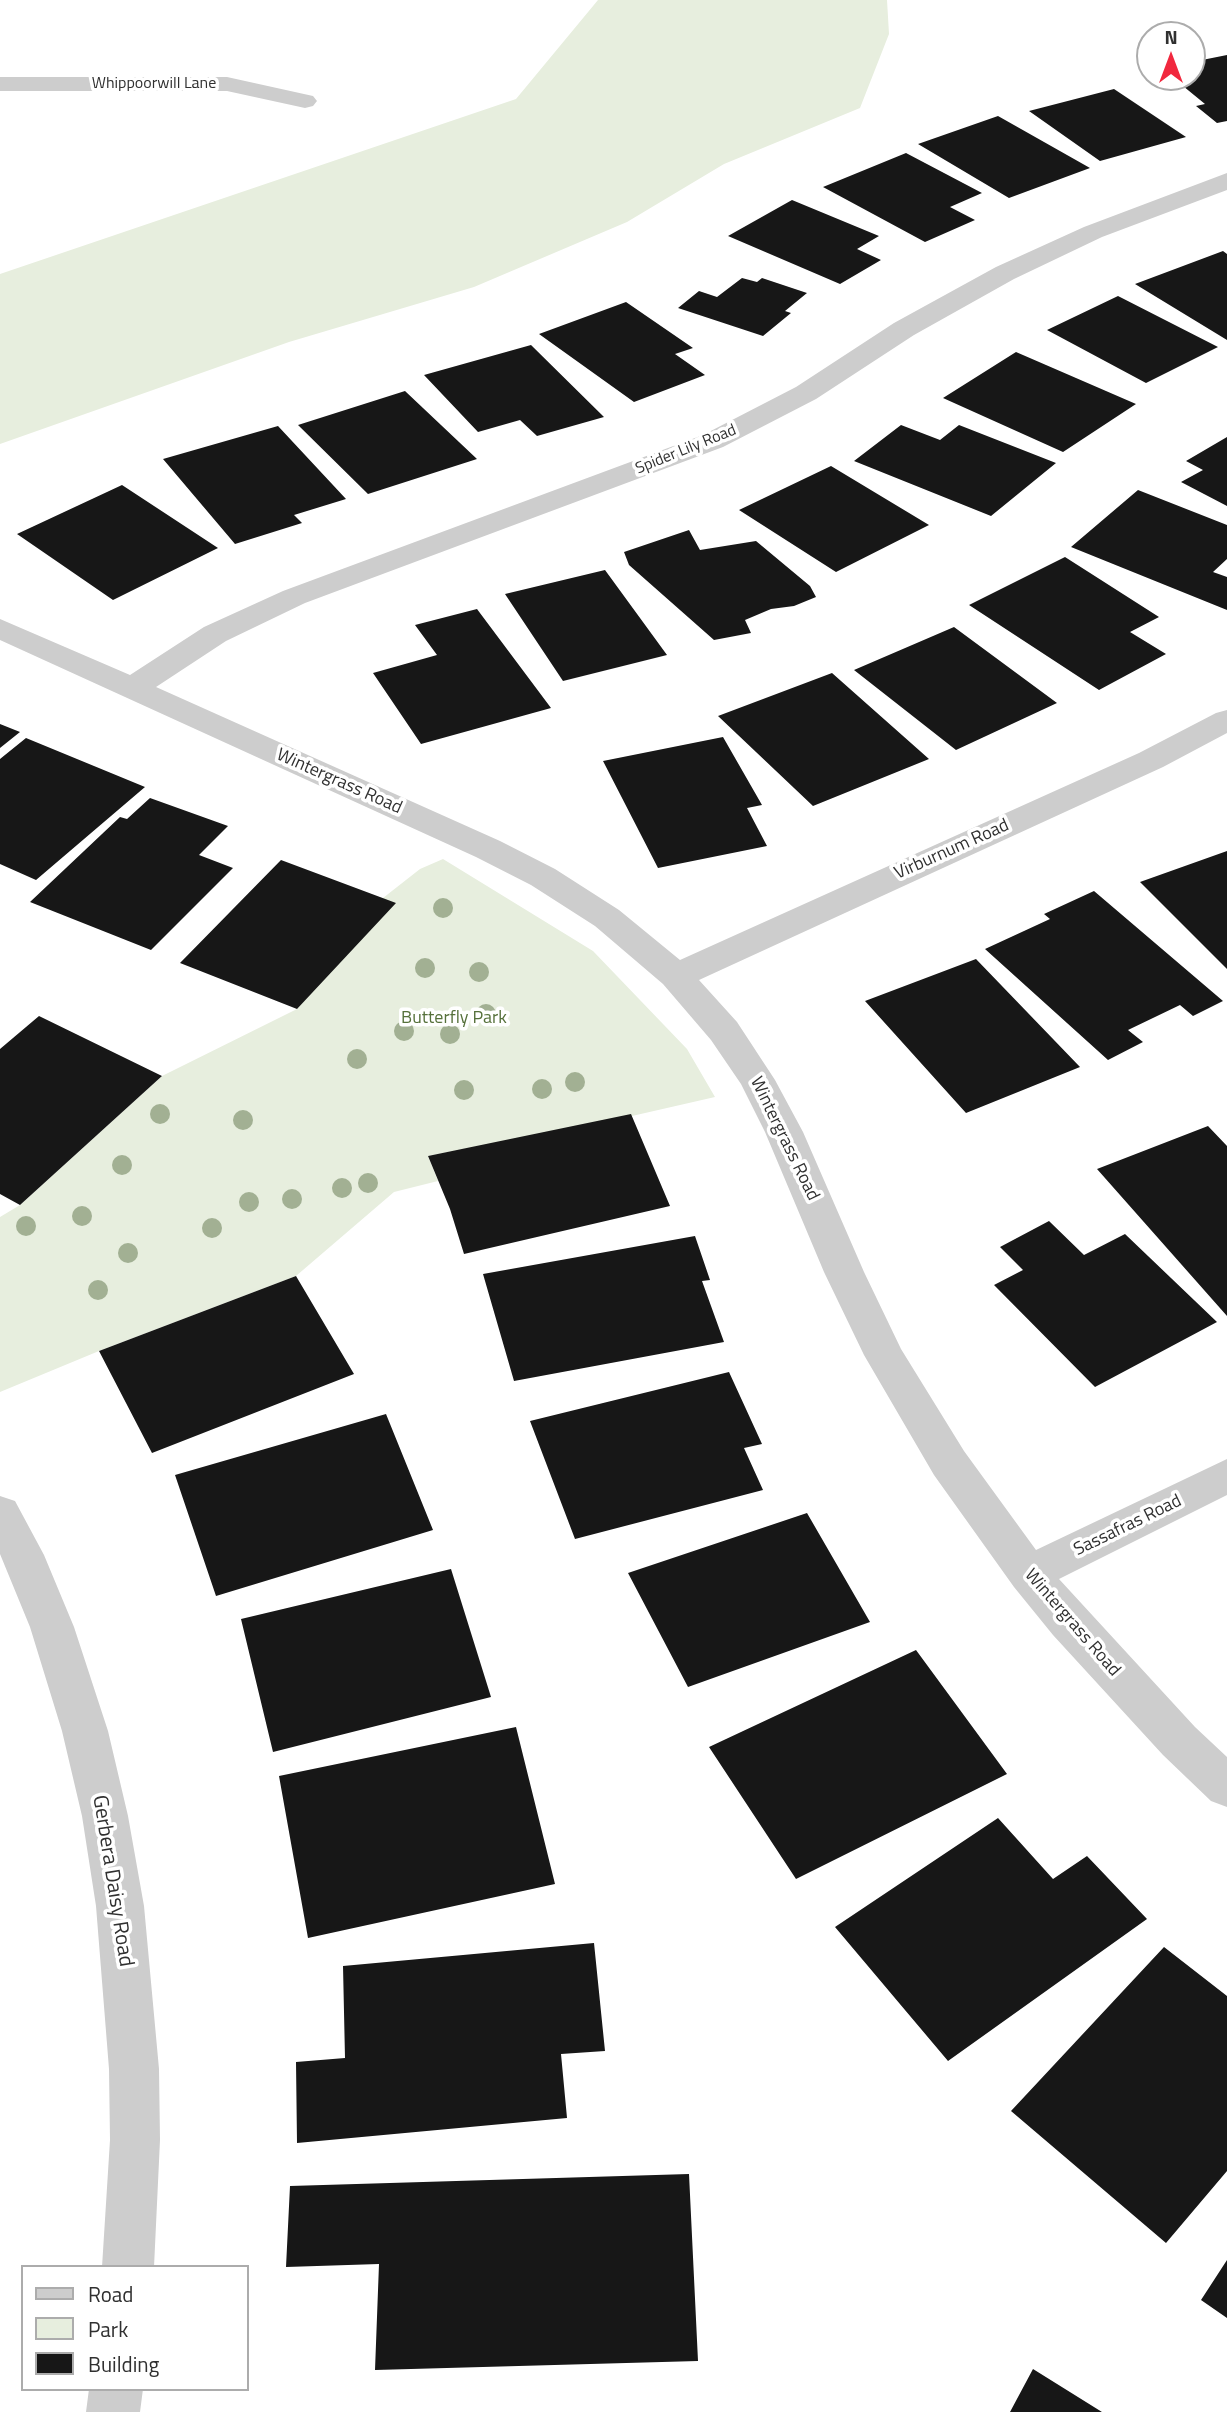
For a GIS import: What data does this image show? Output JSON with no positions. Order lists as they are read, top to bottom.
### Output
{
  "streets": {
    "street": [
      "Whippoorwill Lane",
      "Spider Lily Road",
      "Wintergrass Road",
      "Virburnum Road",
      "Sassafras Road",
      "Gerbera Daisy Road"
    ]
  },
  "crossings": [
    ["Spider Lily Road", "Wintergrass Road"],
    ["Wintergrass Road", "Virburnum Road"],
    ["Wintergrass Road", "Sassafras Road"]
  ],
  "parks": ["Butterfly Park"],
  "legend": ["Road", "Park", "Building"],
  "north": "top"
}
